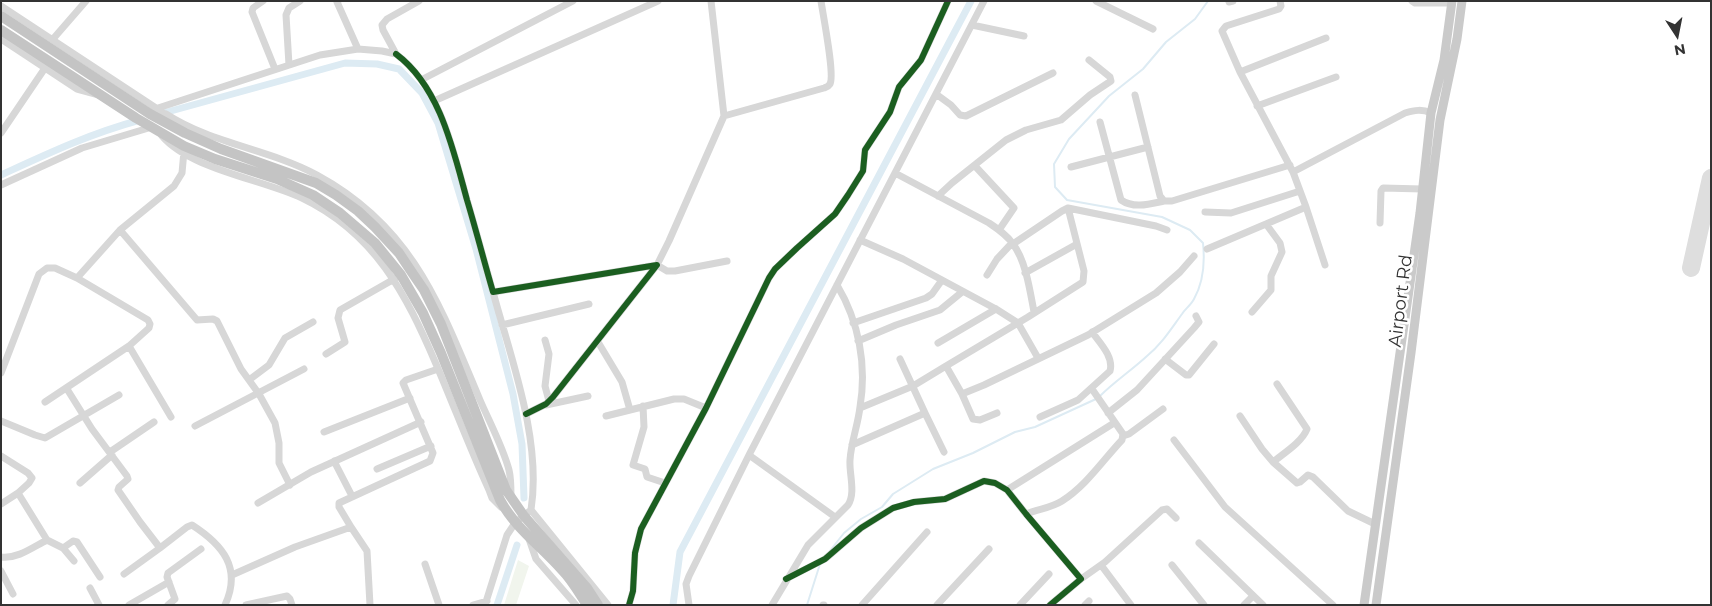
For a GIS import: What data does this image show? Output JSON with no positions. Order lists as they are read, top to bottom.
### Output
{
  "streets": {
    "main road": ["Airport Rd"]
  },
  "north": "bottom"
}
